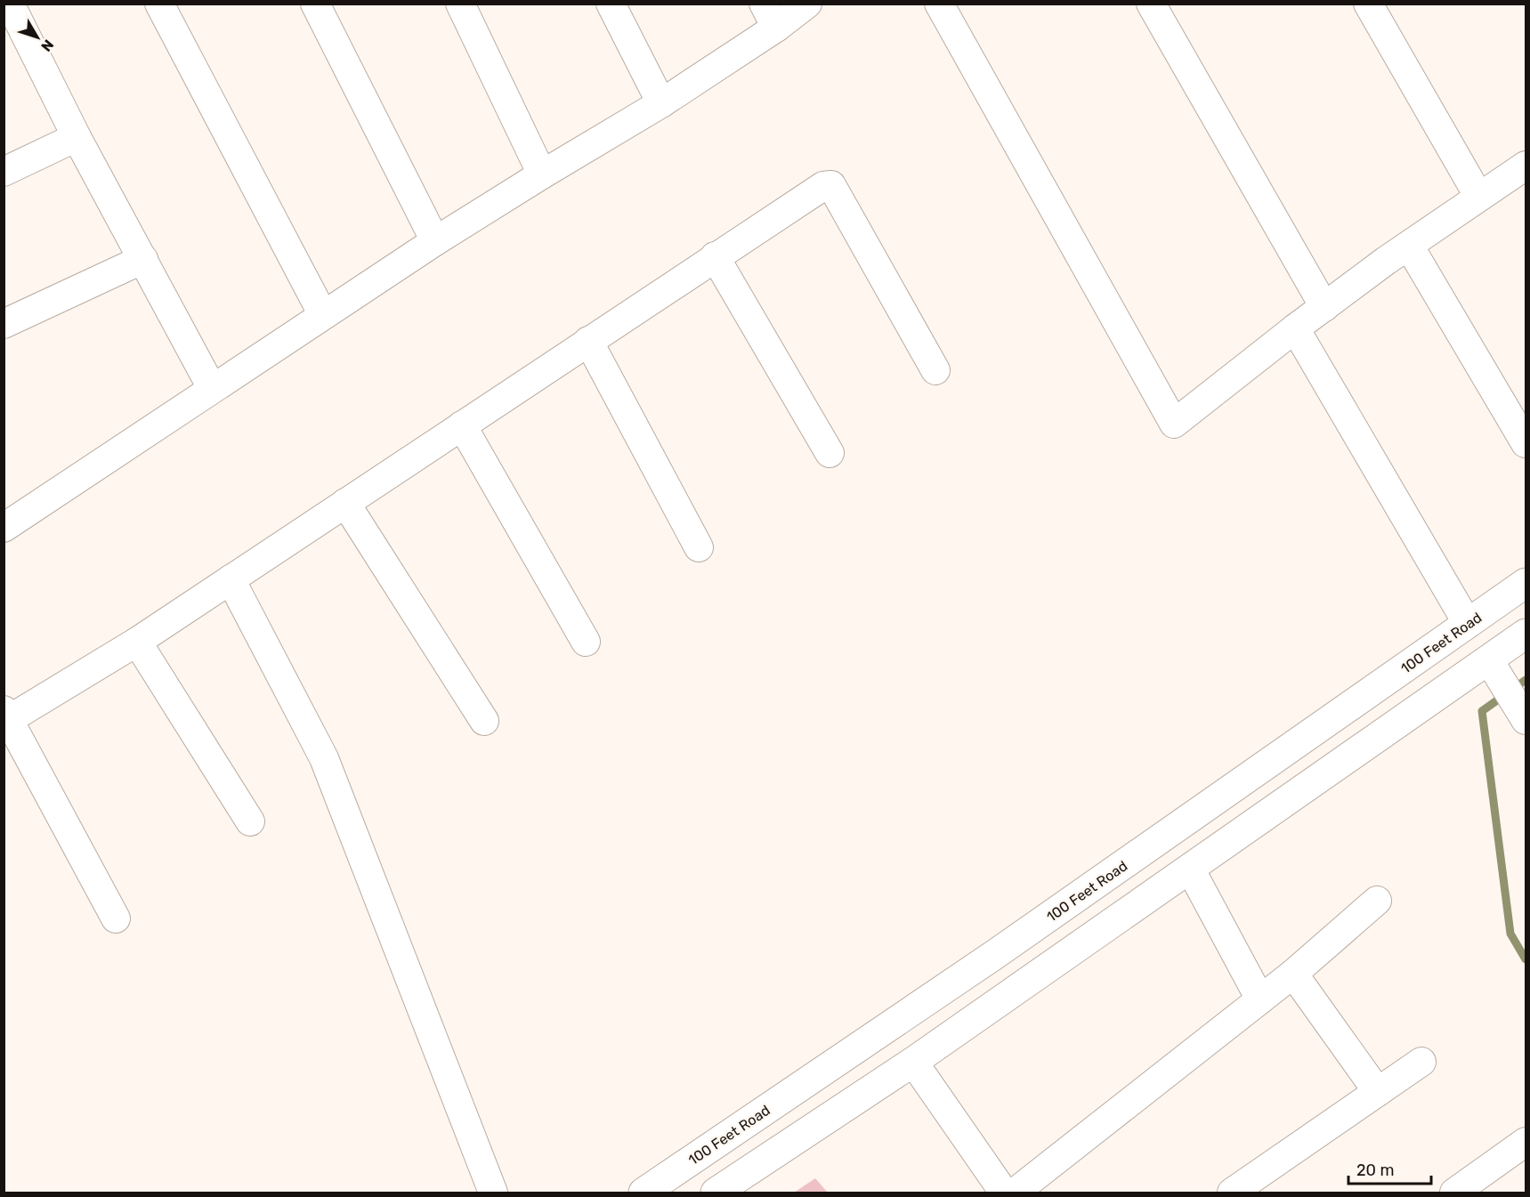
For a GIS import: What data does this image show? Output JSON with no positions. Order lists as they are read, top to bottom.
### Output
{
  "streets": {
    "main road": ["100 Feet Road"]
  },
  "scale_bar": "20 m",
  "north": "bottom right"
}
